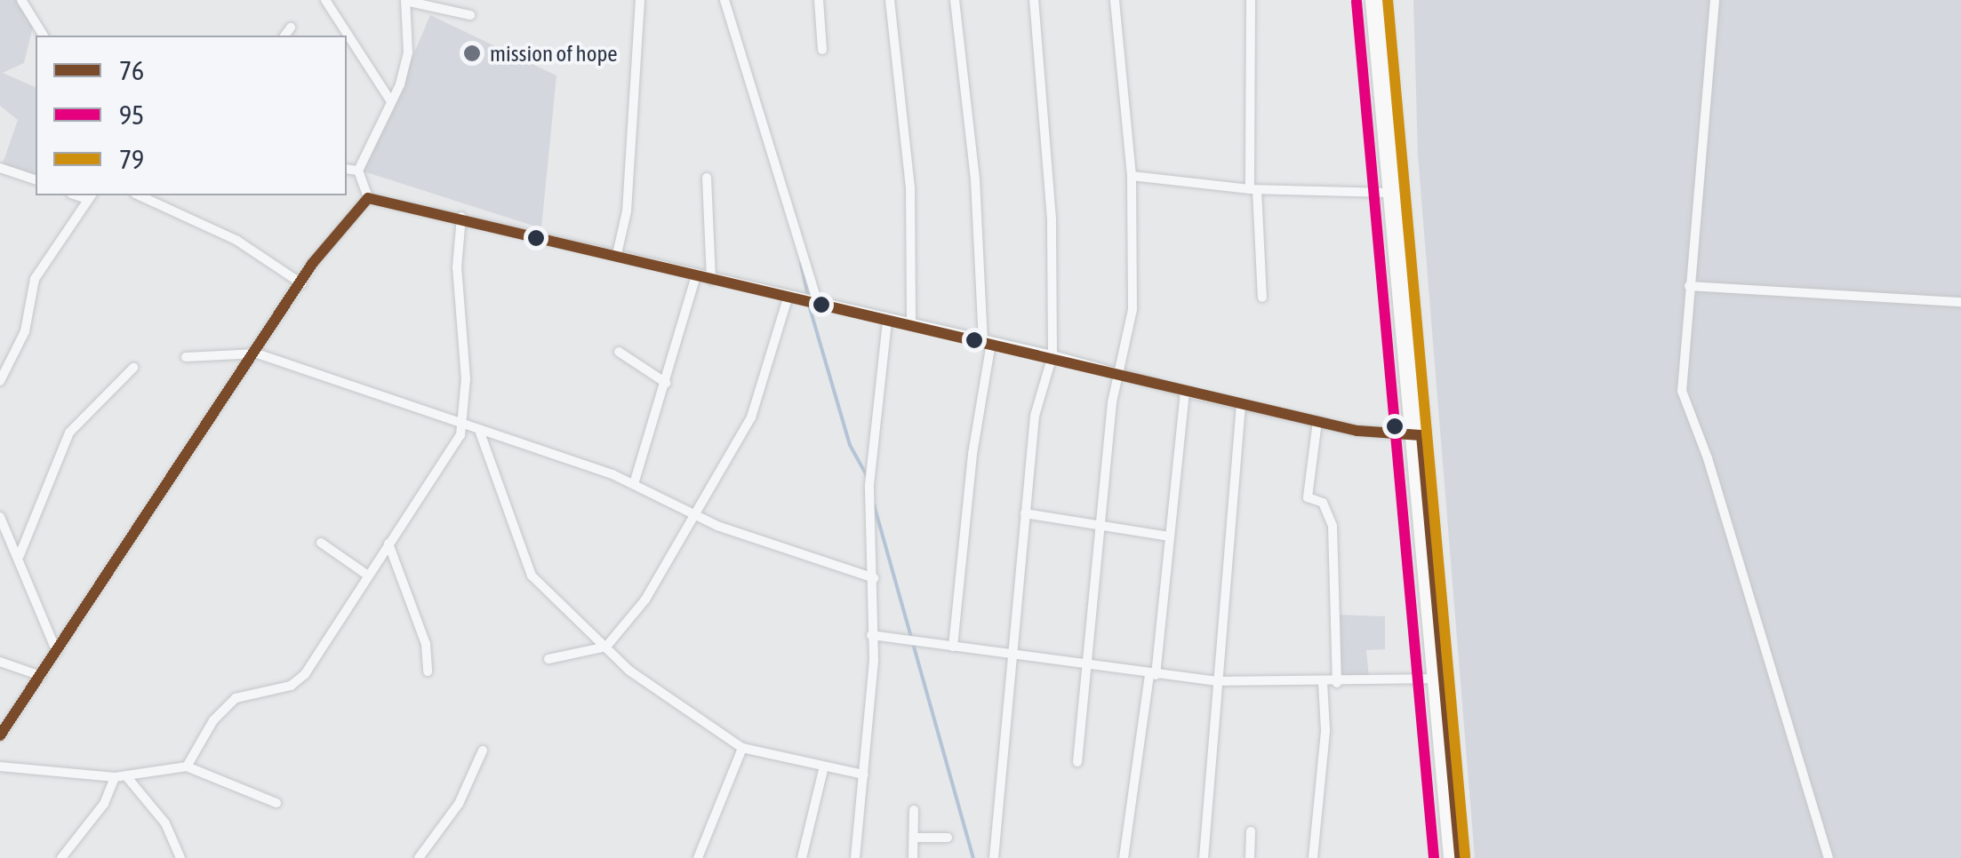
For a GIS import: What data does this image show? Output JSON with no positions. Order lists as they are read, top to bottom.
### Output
{
  "places": ["mission of hope"],
  "lines": ["transit line 79", "transit line 95", "transit line 76"],
  "legend": ["76", "95", "79"]
}
